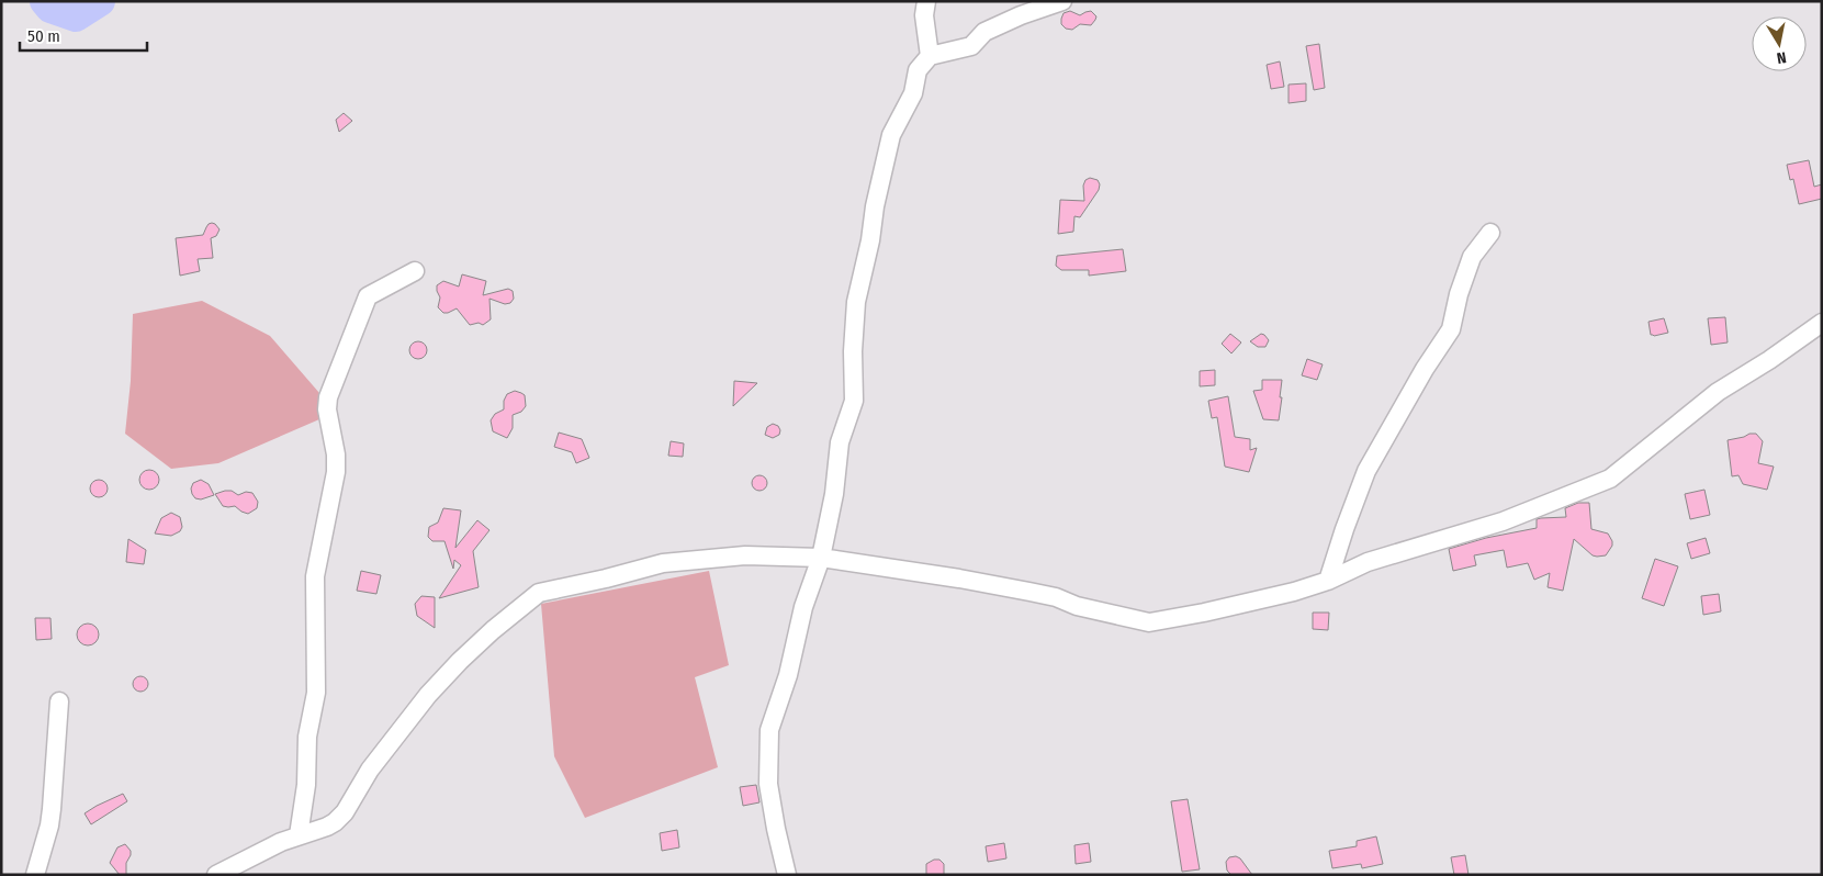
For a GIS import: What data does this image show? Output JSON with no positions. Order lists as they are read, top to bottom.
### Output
{
  "scale_bar": "50 m",
  "north": "bottom"
}
